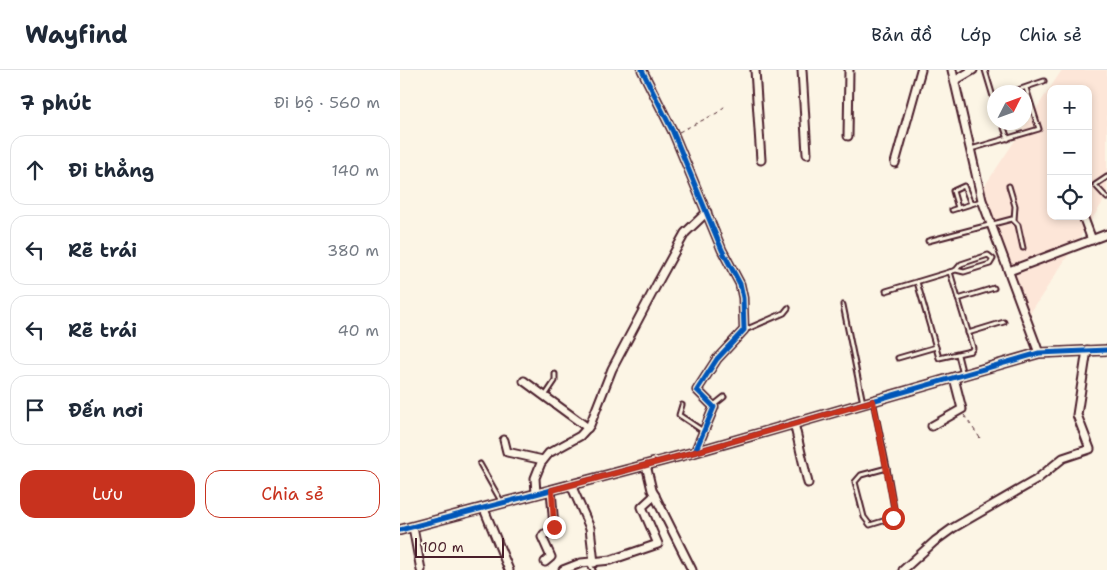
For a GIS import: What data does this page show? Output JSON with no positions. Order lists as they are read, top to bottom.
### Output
{
  "scale_bar": "100 m",
  "north": "top right",
  "page": {
    "header": "Wayfind",
    "nav": ["Bản đồ", "Lớp", "Chia sẻ"],
    "heading": ["7 phút", "Đi bộ · 560 m"],
    "map_buttons": ["+", "−"],
    "list": [
      ["Đi thẳng", "140 m"],
      ["Rẽ trái", "380 m"],
      ["Rẽ trái", "40 m"],
      "Đến nơi"
    ],
    "buttons": ["Lưu", "Chia sẻ"],
    "scale": "100 m"
  }
}
